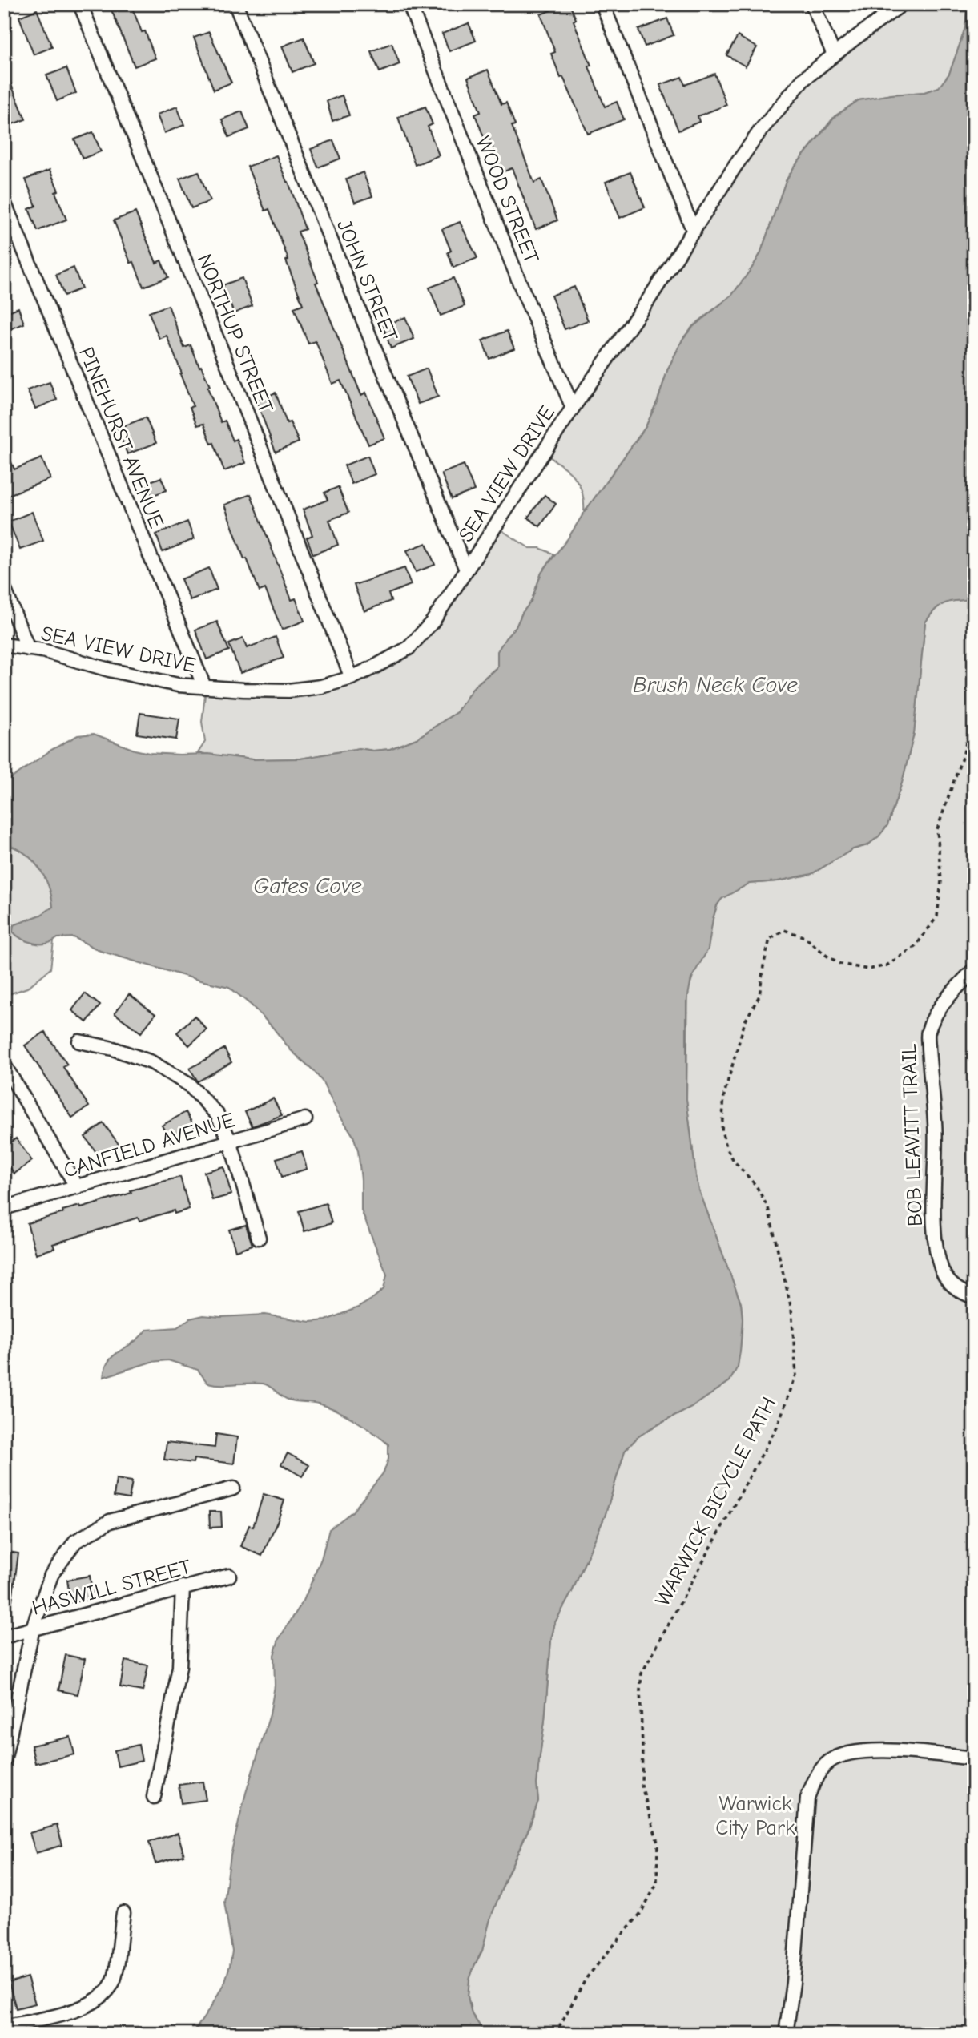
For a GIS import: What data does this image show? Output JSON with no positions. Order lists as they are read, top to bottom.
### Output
{
  "streets": {
    "street": [
      "WOOD STREET",
      "JOHN STREET",
      "NORTHUP STREET",
      "PINEHURST AVENUE",
      "SEA VIEW DRIVE",
      "BOB LEAVITT TRAIL",
      "CANFIELD AVENUE",
      "HASWILL STREET"
    ],
    "path": ["WARWICK BICYCLE PATH"]
  },
  "crossings": [
    ["WOOD STREET", "SEA VIEW DRIVE"],
    ["JOHN STREET", "SEA VIEW DRIVE"],
    ["NORTHUP STREET", "SEA VIEW DRIVE"],
    ["PINEHURST AVENUE", "SEA VIEW DRIVE"]
  ],
  "water": ["Brush Neck Cove", "Gates Cove"],
  "parks": ["Warwick City Park"]
}
